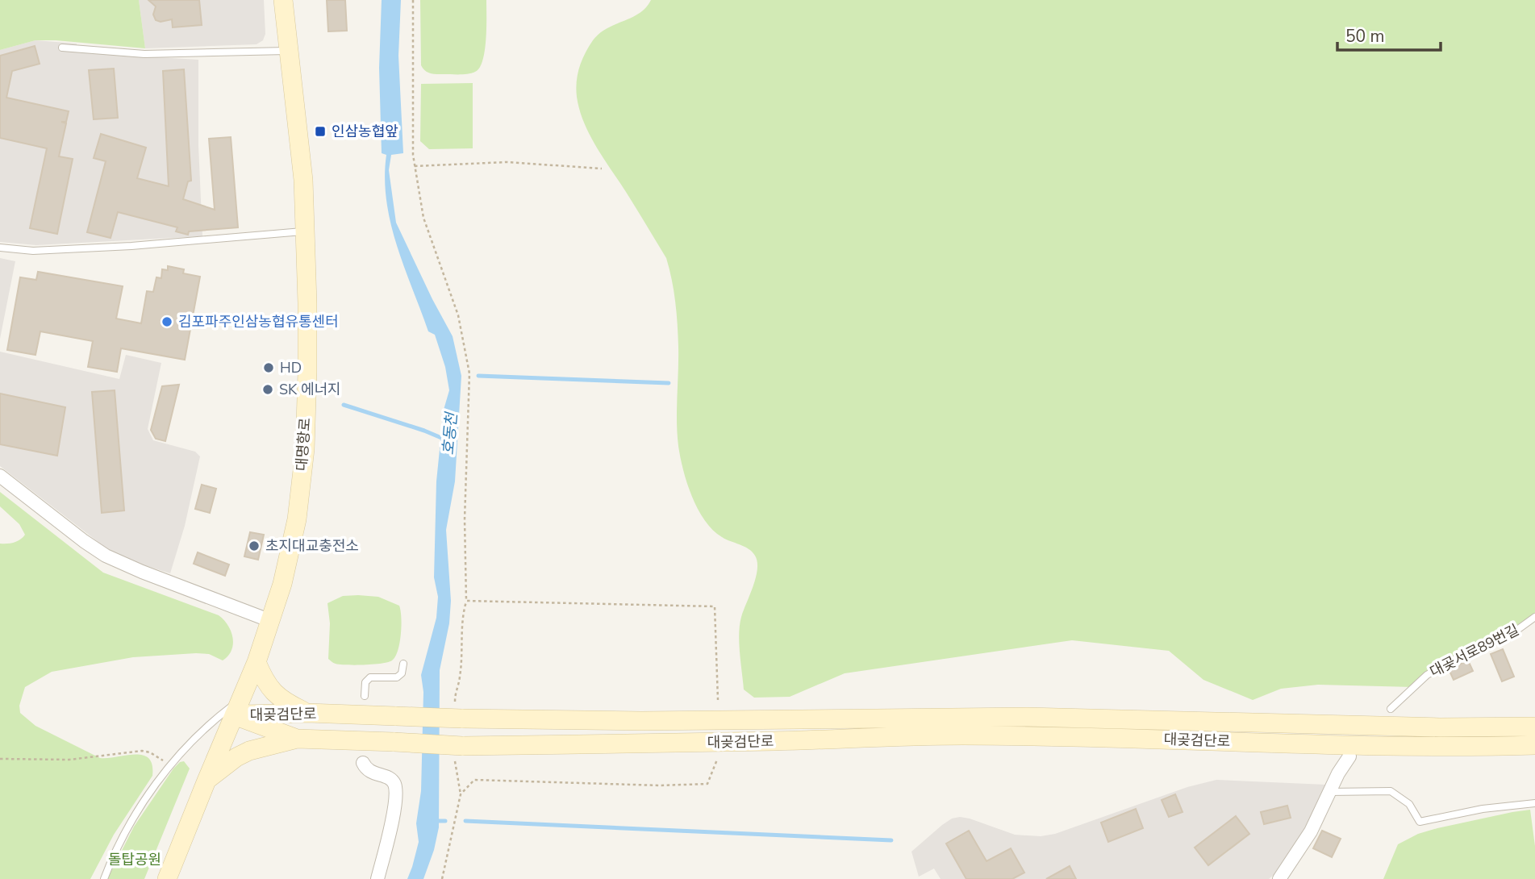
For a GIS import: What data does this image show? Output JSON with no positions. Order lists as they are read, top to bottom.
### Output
{
  "streets": {
    "main road": ["대명항로", "대곶검단로"],
    "lane": ["대곶서로89번길"]
  },
  "crossings": [
    ["대명항로", "대곶검단로"]
  ],
  "water": ["호동천"],
  "parks": ["돌탑공원"],
  "places": {
    "transit": ["인삼농협앞"],
    "other": [
      "김포파주인삼농협유통센터",
      "HD",
      "SK 에너지",
      "초지대교충전소"
    ]
  },
  "scale_bar": "50 m"
}
